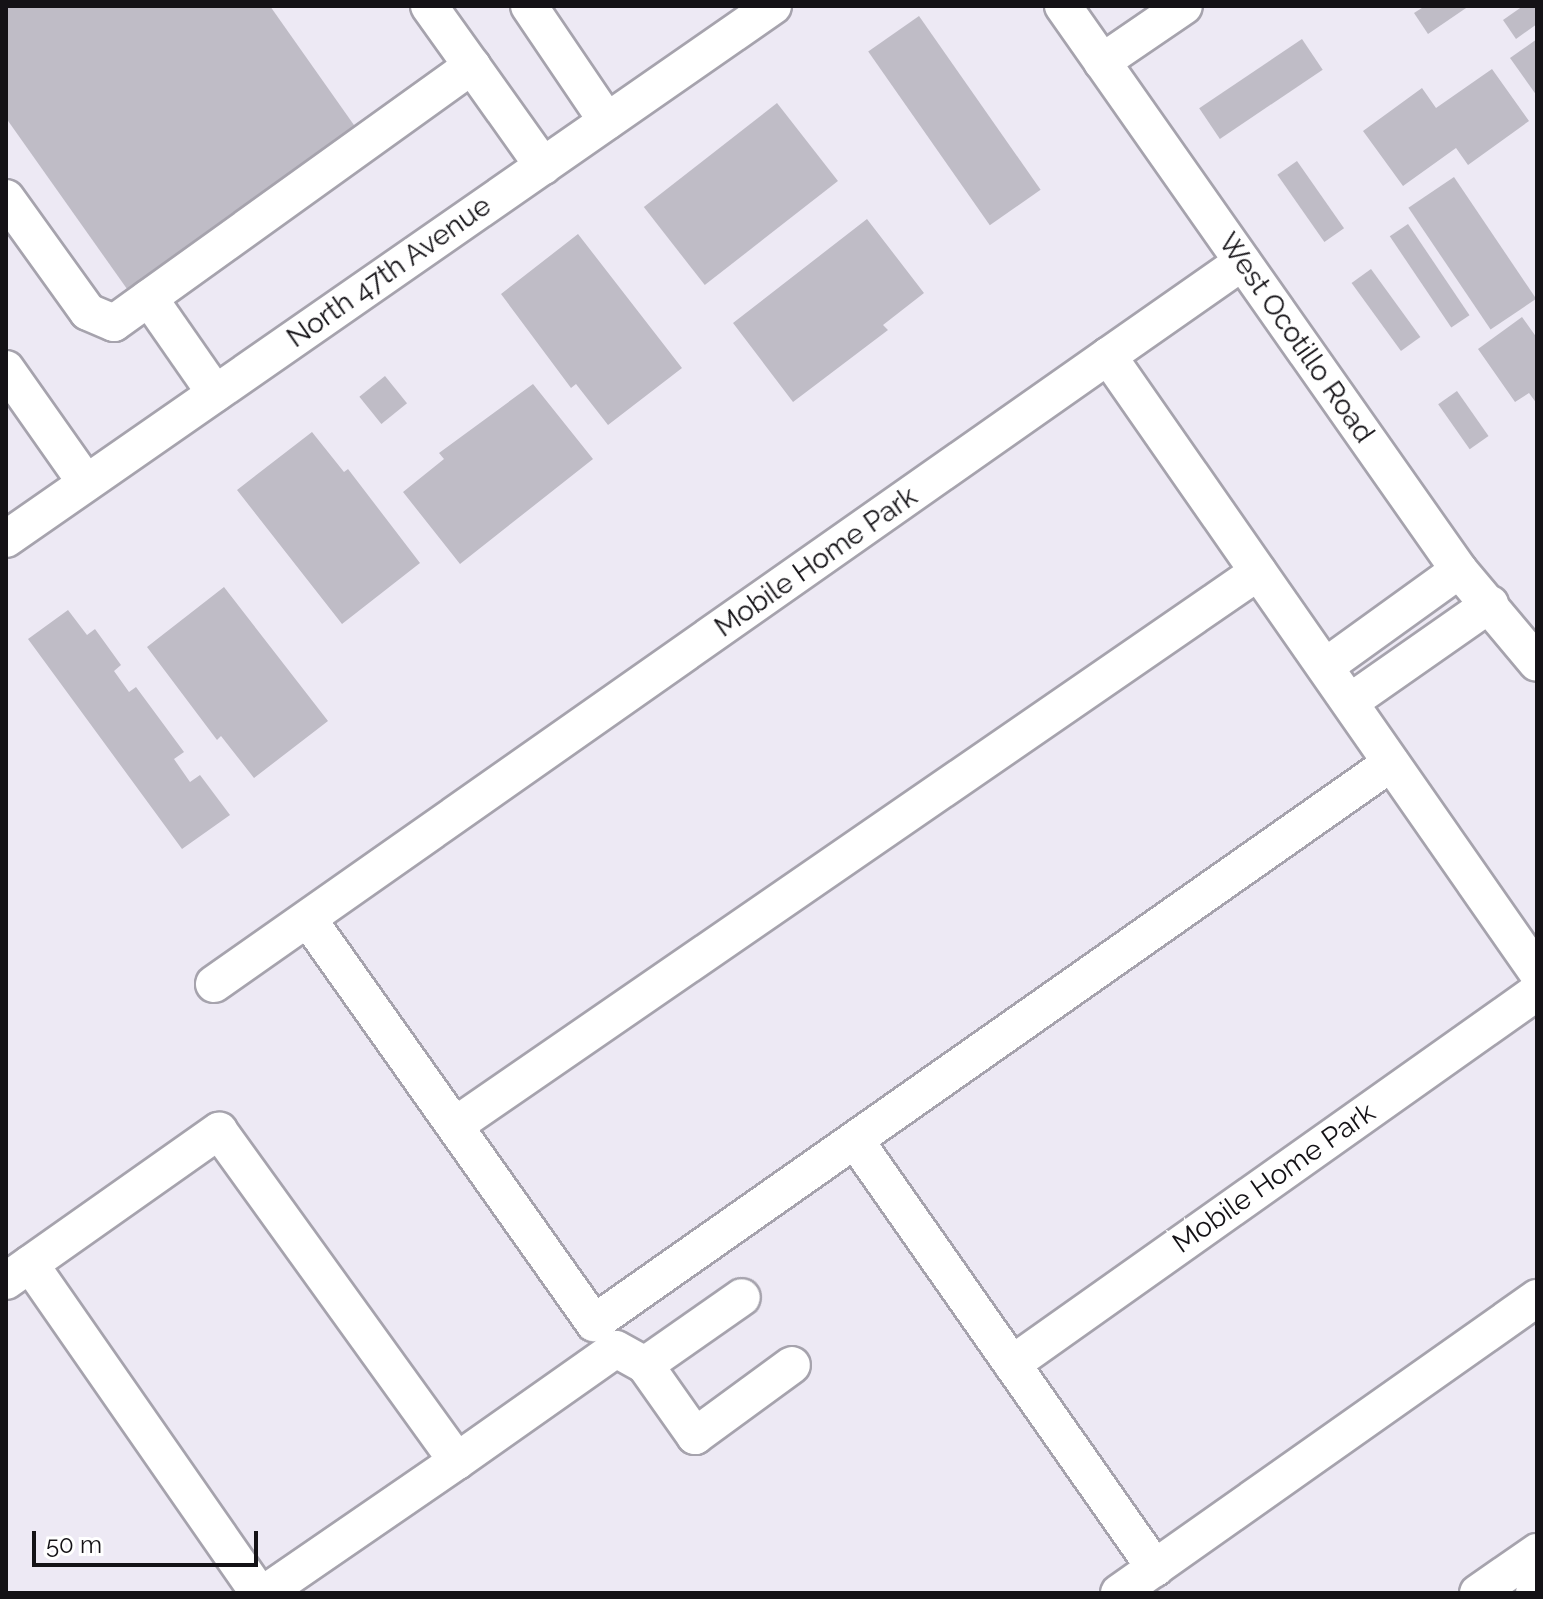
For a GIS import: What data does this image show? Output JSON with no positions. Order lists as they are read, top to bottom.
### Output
{
  "streets": {
    "street": ["North 47th Avenue", "West Ocotillo Road", "Mobile Home Park"]
  },
  "crossings": [
    ["West Ocotillo Road", "Mobile Home Park"]
  ],
  "scale_bar": "50 m"
}
